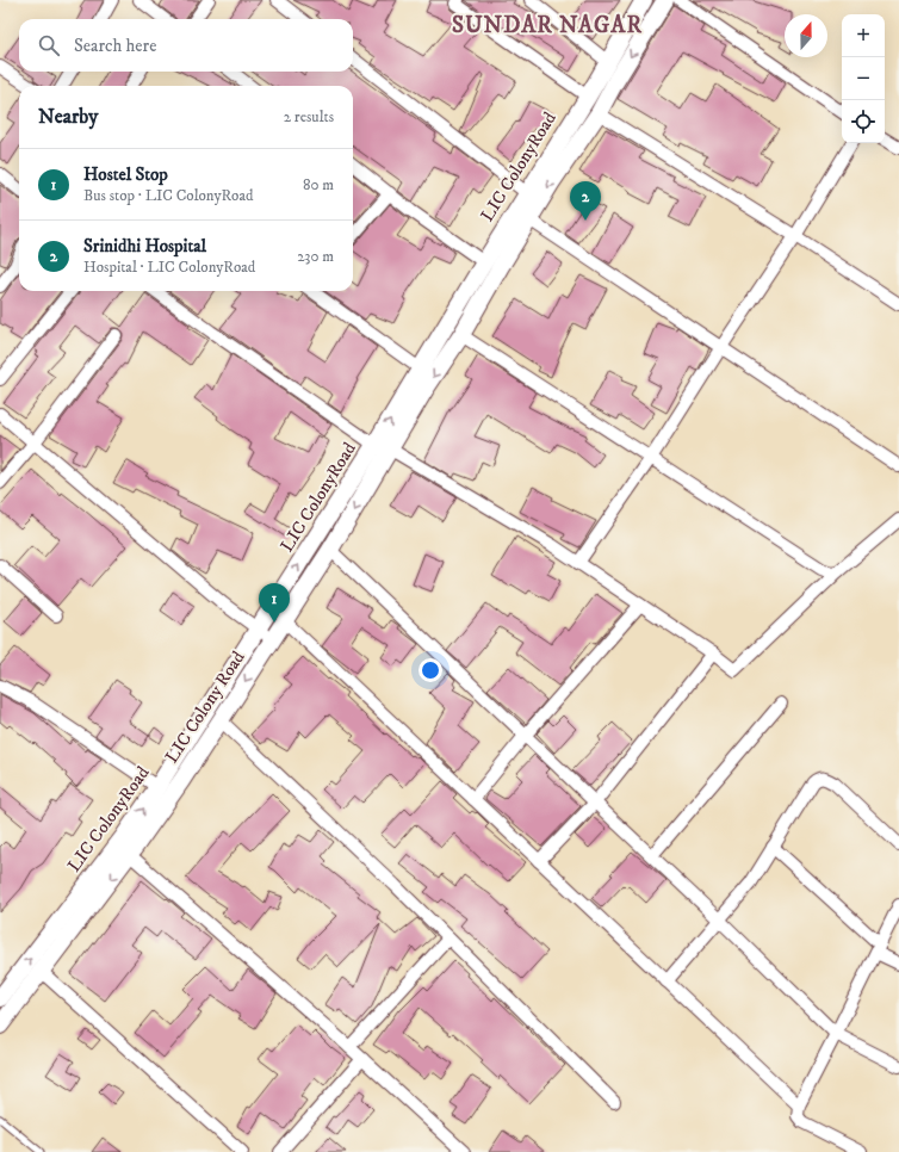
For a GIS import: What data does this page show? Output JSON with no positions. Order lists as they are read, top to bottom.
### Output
{
  "streets": {
    "main road": ["LIC ColonyRoad", "LIC Colony Road"]
  },
  "crossings": [
    ["LIC ColonyRoad", "LIC Colony Road"]
  ],
  "one_way": ["LIC Colony Road"],
  "districts": ["SUNDAR NAGAR"],
  "north": "top",
  "page": {
    "map_buttons": ["+", "−"],
    "search": "Search here",
    "heading": ["Nearby", "2 results"],
    "list": [
      {
        "mark": "1",
        "name": "Hostel Stop",
        "note": "Bus stop · LIC ColonyRoad",
        "value": "80 m"
      },
      {
        "mark": "2",
        "name": "Srinidhi Hospital",
        "note": "Hospital · LIC ColonyRoad",
        "value": "230 m"
      }
    ],
    "pins": ["2", "1"]
  }
}
